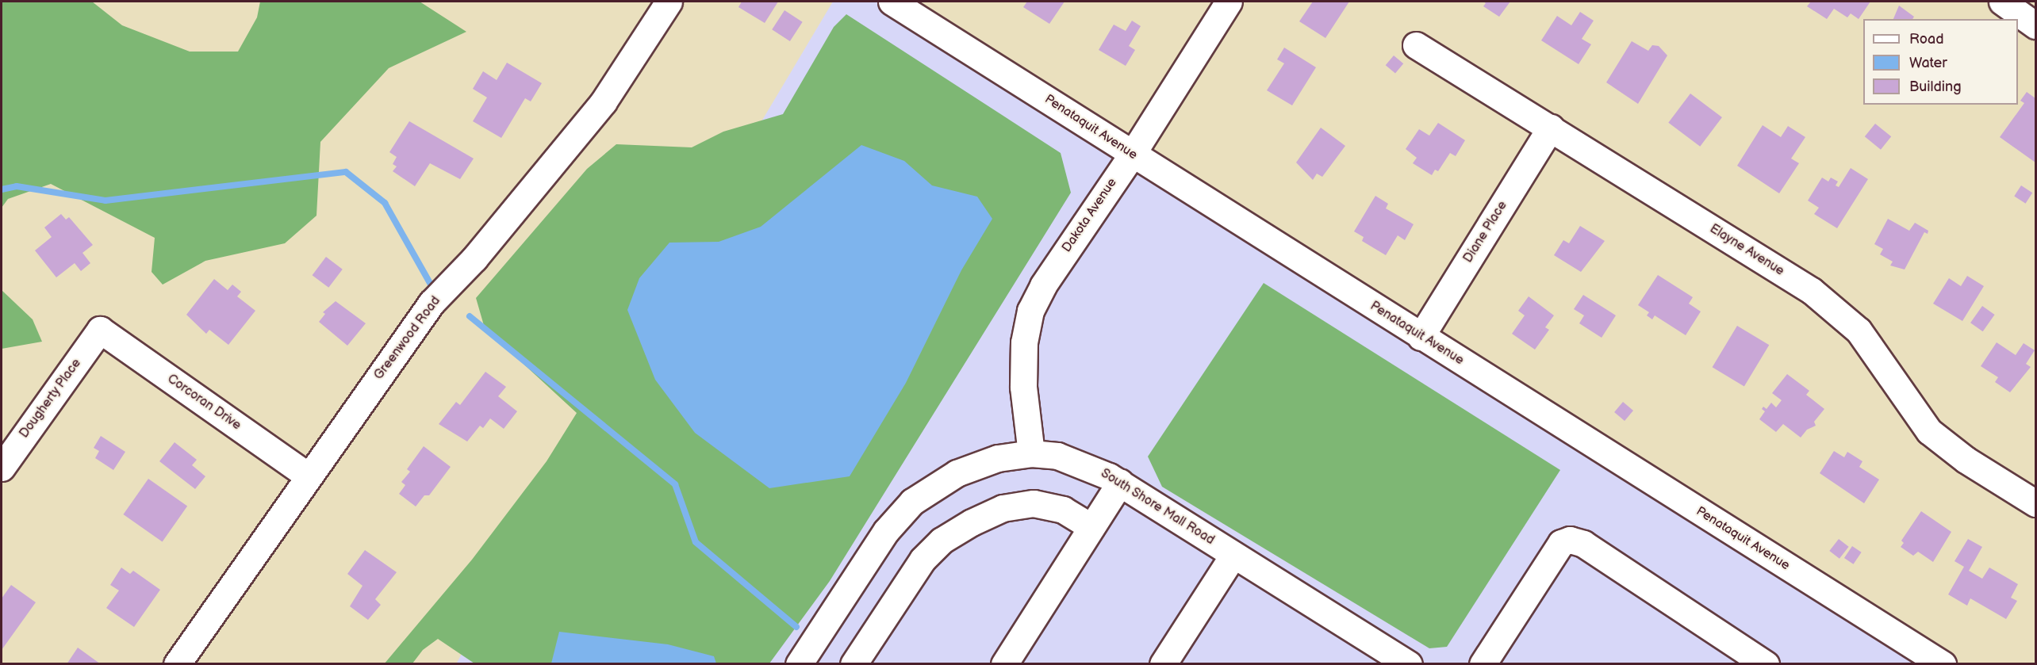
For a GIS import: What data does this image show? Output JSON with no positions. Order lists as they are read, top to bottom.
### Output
{
  "streets": {
    "street": [
      "Penataquit Avenue",
      "Dakota Avenue",
      "Diane Place",
      "Elayne Avenue",
      "Greenwood Road",
      "Dougherty Place",
      "Corcoran Drive",
      "South Shore Mall Road"
    ]
  },
  "crossings": [
    ["Penataquit Avenue", "Dakota Avenue"],
    ["Penataquit Avenue", "Diane Place"],
    ["Dakota Avenue", "South Shore Mall Road"],
    ["Diane Place", "Elayne Avenue"],
    ["Greenwood Road", "Corcoran Drive"],
    ["Dougherty Place", "Corcoran Drive"]
  ],
  "legend": ["Road", "Water", "Building"]
}
